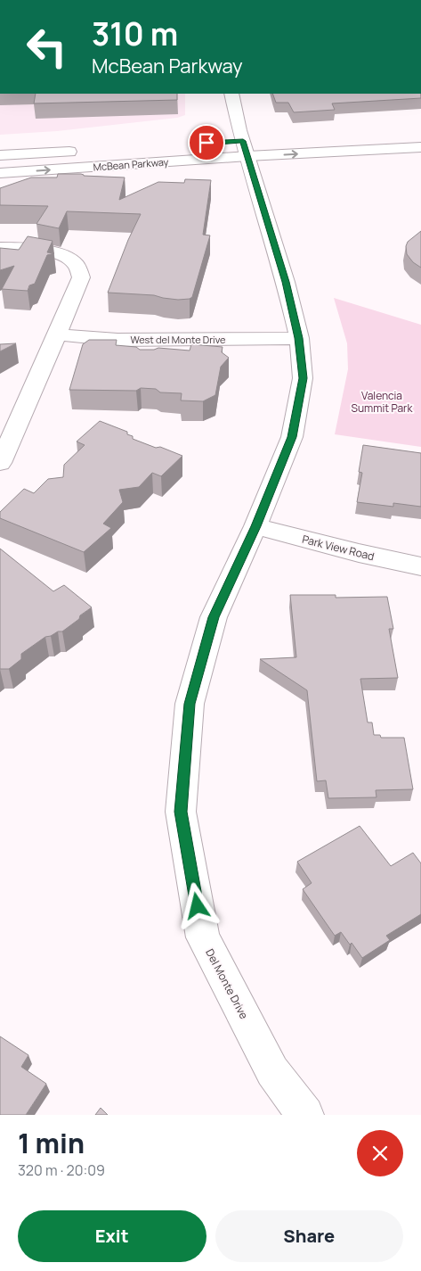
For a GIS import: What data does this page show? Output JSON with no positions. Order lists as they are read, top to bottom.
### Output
{
  "streets": {
    "street": [
      "McBean Parkway",
      "West del Monte Drive",
      "Park View Road",
      "Del Monte Drive"
    ]
  },
  "crossings": [
    ["McBean Parkway", "Del Monte Drive"],
    ["West del Monte Drive", "Del Monte Drive"],
    ["Park View Road", "Del Monte Drive"]
  ],
  "one_way": ["McBean Parkway"],
  "parks": ["Valencia Summit Park"],
  "page": {
    "turn": ["310 m", "McBean Parkway"],
    "heading": ["1 min", "320 m · 20:09"],
    "buttons": ["Exit", "Share"]
  }
}
